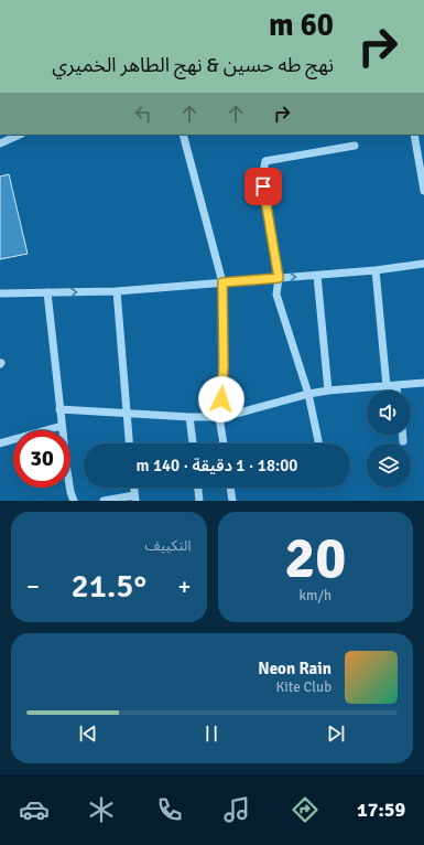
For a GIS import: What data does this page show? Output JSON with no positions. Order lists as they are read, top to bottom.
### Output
{
  "page": {
    "turn": ["60 m", "نهج طه حسين & نهج الطاهر الخميري"],
    "limit": "30",
    "trip": "18:00 · 1 دقيقة · 140 m",
    "tile": [
      ["20", "km/h"],
      "التكييف"
    ],
    "heat": ["−", "21.5°", "+"],
    "song": ["Neon Rain", "Kite Club"],
    "tabs": "17:59"
  }
}
